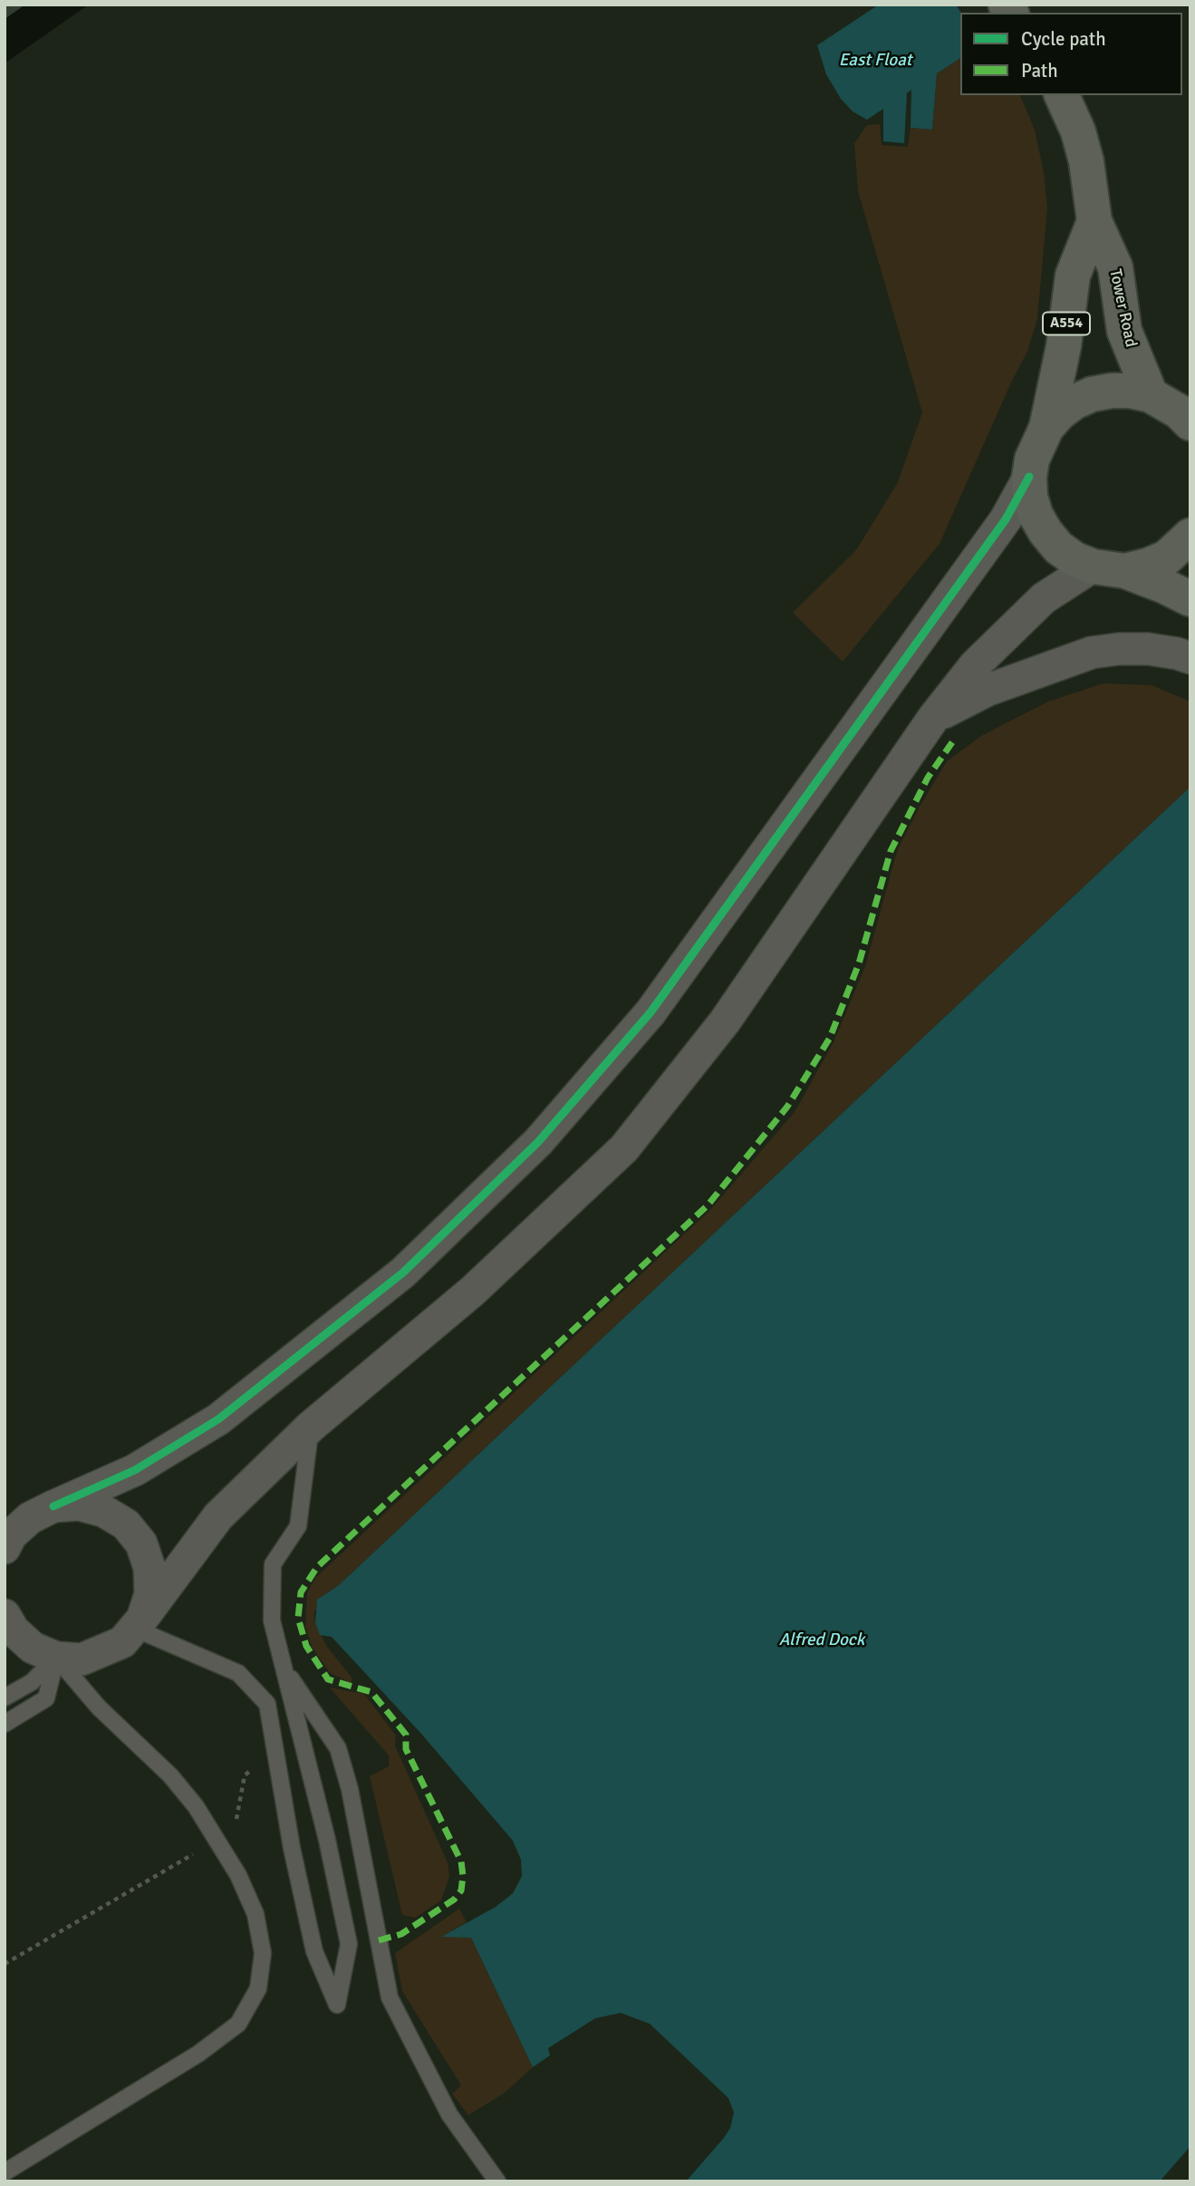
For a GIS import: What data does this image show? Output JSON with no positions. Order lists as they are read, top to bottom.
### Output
{
  "streets": {
    "highway": ["Tower Road", "A554"]
  },
  "crossings": [
    ["Tower Road", "A554"]
  ],
  "water": ["East Float", "Alfred Dock"],
  "legend": ["Cycle path", "Path"]
}
